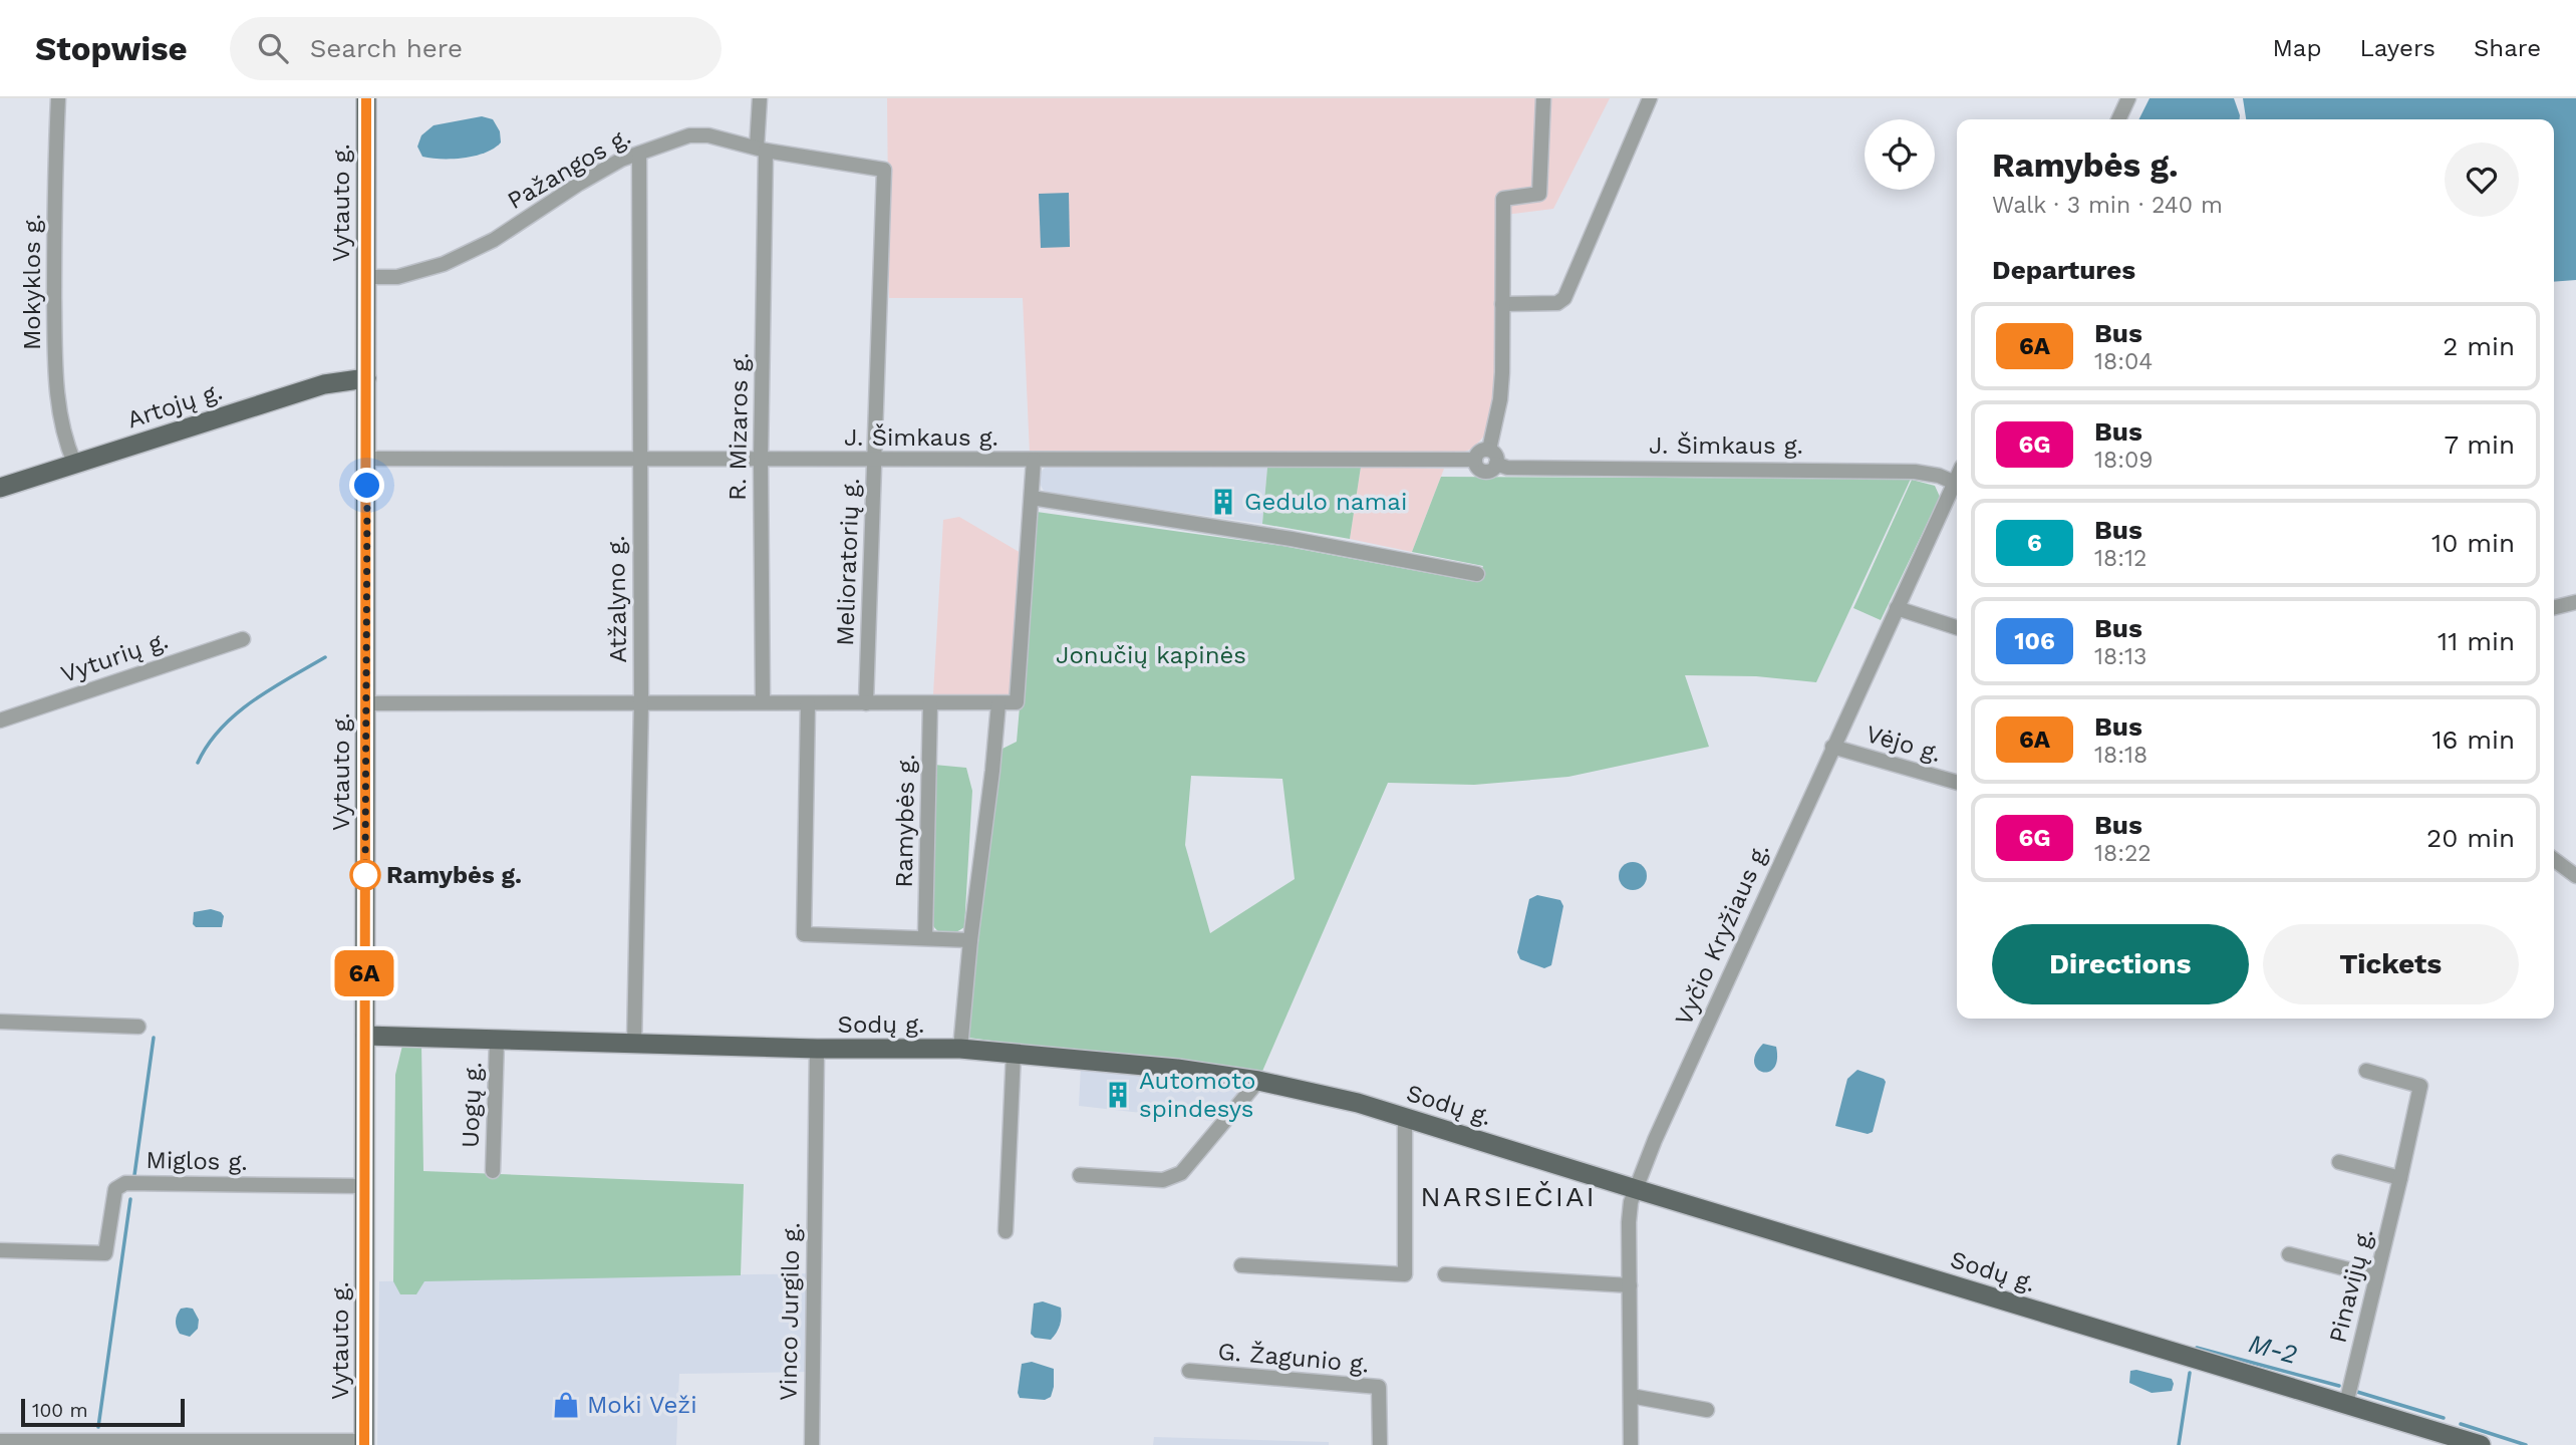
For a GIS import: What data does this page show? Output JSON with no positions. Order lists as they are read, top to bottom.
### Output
{
  "streets": {
    "main road": ["Vytauto g.", "Artojų g.", "Sodų g."],
    "street": [
      "Pažangos g.",
      "Mokyklos g.",
      "R. Mizaros g.",
      "J. Šimkaus g.",
      "Melioratorių g.",
      "Atžalyno g.",
      "Vyturių g.",
      "Vėjo g.",
      "Ramybės g.",
      "Vyčio Kryžiaus g.",
      "Uogų g.",
      "Miglos g.",
      "Pinavijų g.",
      "Vinco Jurgilo g.",
      "G. Žagunio g."
    ]
  },
  "crossings": [
    ["Pažangos g.", "Vytauto g."],
    ["Pažangos g.", "R. Mizaros g."],
    ["Pažangos g.", "Melioratorių g."],
    ["Pažangos g.", "Atžalyno g."],
    ["Vytauto g.", "Artojų g."],
    ["Vytauto g.", "J. Šimkaus g."],
    ["Vytauto g.", "Sodų g."],
    ["Vytauto g.", "Miglos g."],
    ["Mokyklos g.", "Artojų g."],
    ["R. Mizaros g.", "J. Šimkaus g."],
    ["J. Šimkaus g.", "Melioratorių g."],
    ["J. Šimkaus g.", "Atžalyno g."],
    ["J. Šimkaus g.", "Vyčio Kryžiaus g."],
    ["Atžalyno g.", "Sodų g."],
    ["Vėjo g.", "Vyčio Kryžiaus g."],
    ["Vyčio Kryžiaus g.", "Sodų g."],
    ["Sodų g.", "Uogų g."],
    ["Sodų g.", "Pinavijų g."],
    ["Sodų g.", "Vinco Jurgilo g."]
  ],
  "districts": ["NARSIEČIAI"],
  "water": ["M-2"],
  "parks": ["Jonučių kapinės"],
  "places": {
    "building": ["Gedulo namai", "Automoto spindesys"],
    "other": ["Ramybės g."],
    "shop": ["Moki Veži"]
  },
  "lines": ["bus line 6A"],
  "scale_bar": "100 m",
  "page": {
    "header": "Stopwise",
    "search": "Search here",
    "nav": ["Map", "Layers", "Share"],
    "on_map": "6A",
    "heading": [
      ["Ramybės g.", "Walk · 3 min · 240 m"],
      "Departures"
    ],
    "list": [
      {
        "mark": "6A",
        "name": "Bus",
        "note": "18:04",
        "value": "2 min"
      },
      {
        "mark": "6G",
        "name": "Bus",
        "note": "18:09",
        "value": "7 min"
      },
      {
        "mark": "6",
        "name": "Bus",
        "note": "18:12",
        "value": "10 min"
      },
      {
        "mark": "106",
        "name": "Bus",
        "note": "18:13",
        "value": "11 min"
      },
      {
        "mark": "6A",
        "name": "Bus",
        "note": "18:18",
        "value": "16 min"
      },
      {
        "mark": "6G",
        "name": "Bus",
        "note": "18:22",
        "value": "20 min"
      }
    ],
    "buttons": ["Directions", "Tickets"],
    "scale": "100 m"
  }
}
